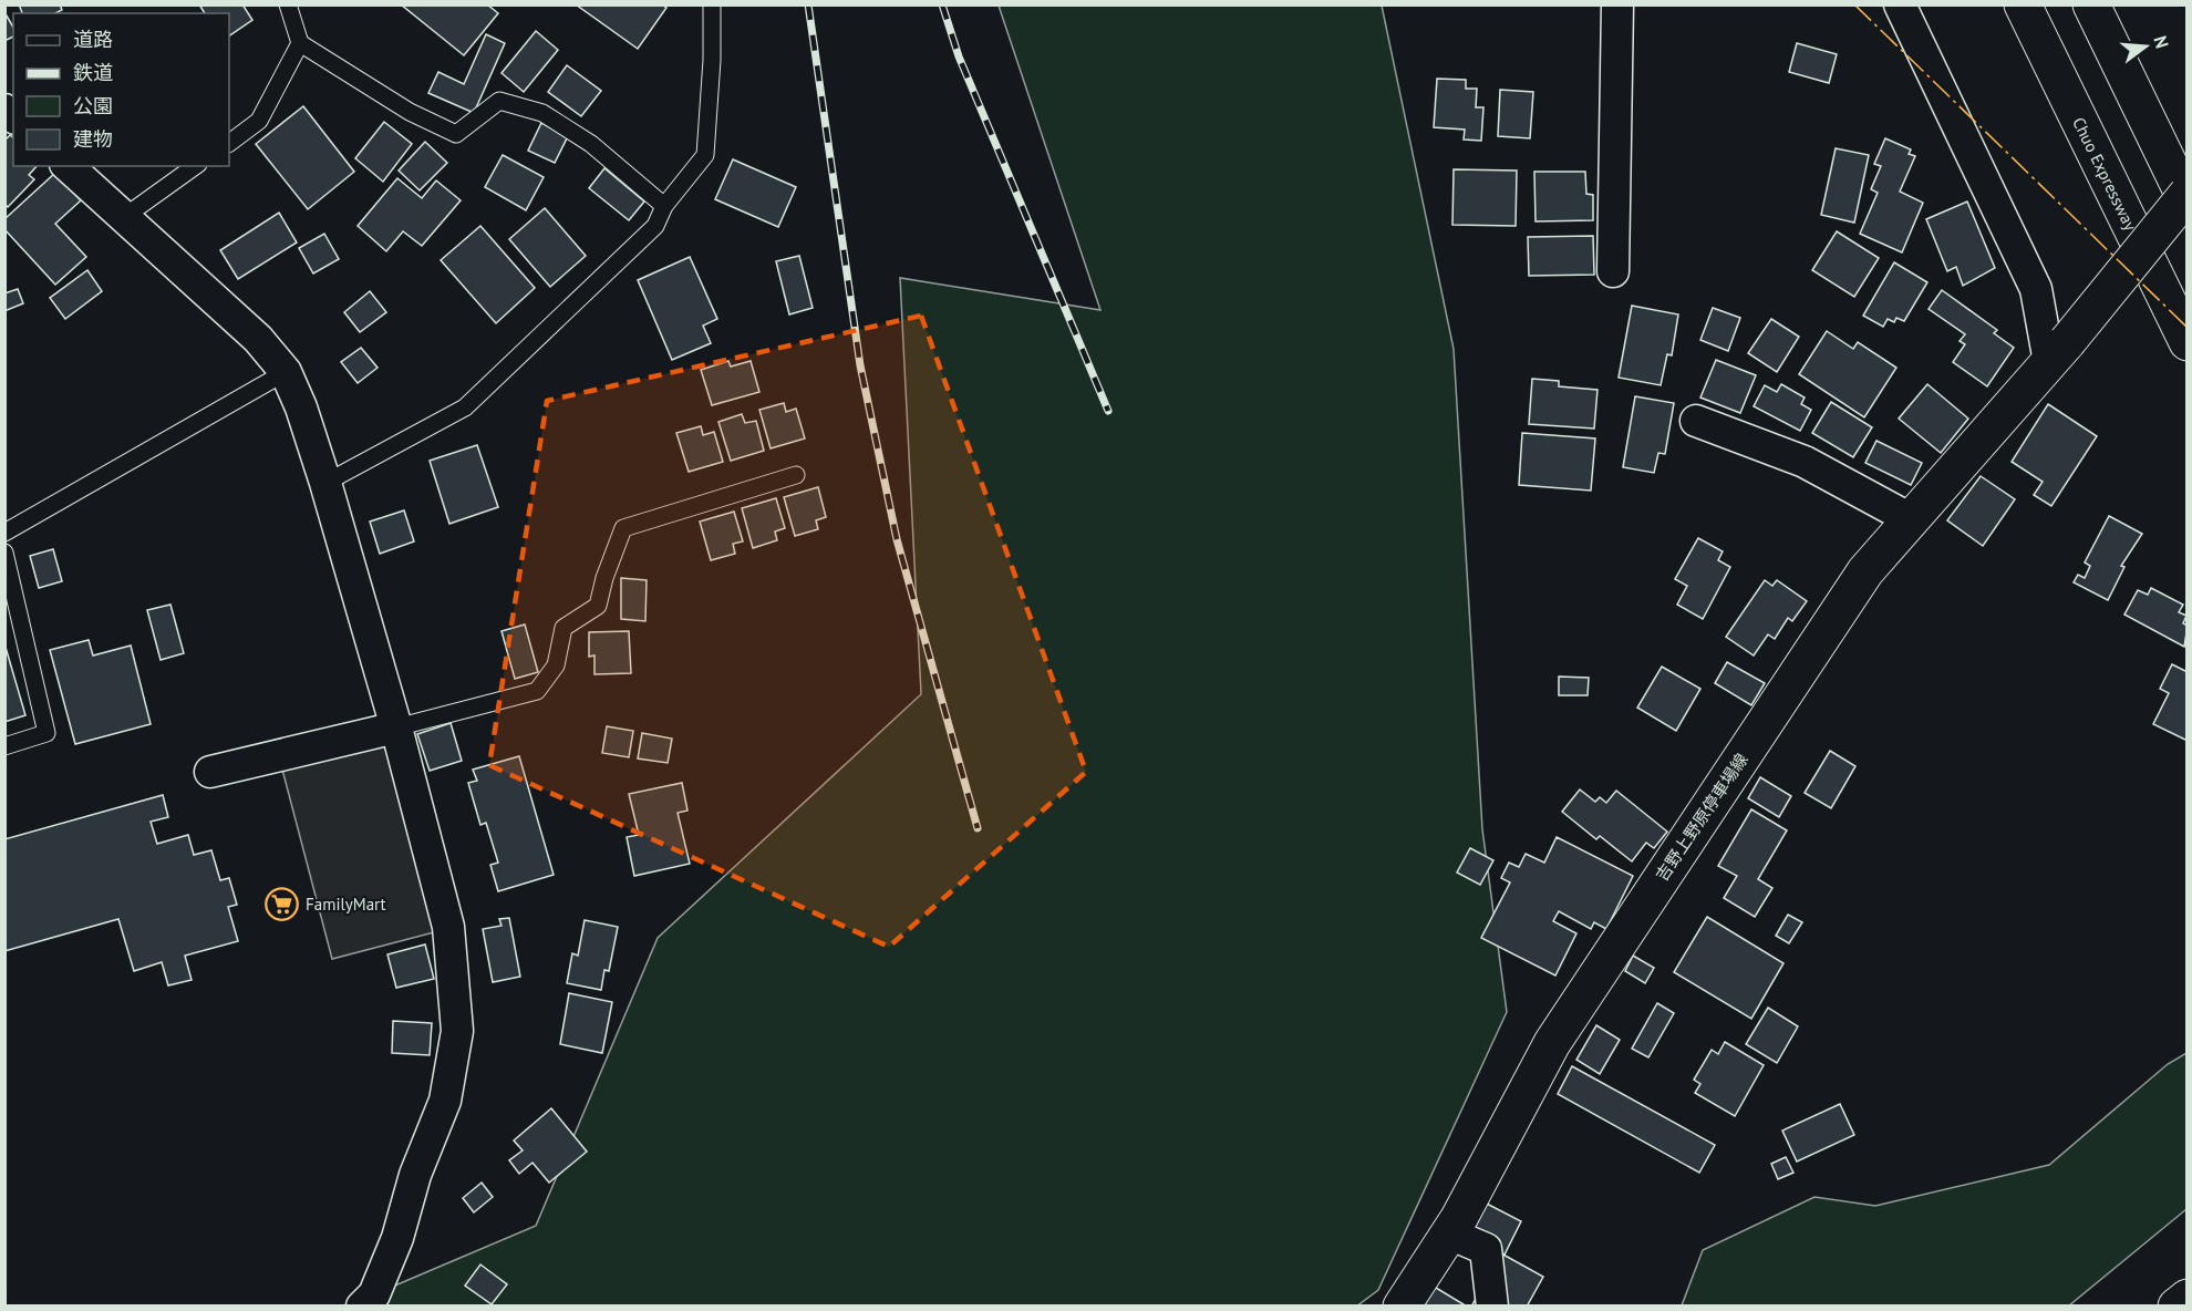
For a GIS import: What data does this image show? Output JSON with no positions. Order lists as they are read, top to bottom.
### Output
{
  "streets": {
    "main road": ["Chuo Expressway", "吉野上野原停車場線"]
  },
  "places": {
    "supermarket": ["FamilyMart"]
  },
  "legend": [
    "道路",
    "鉄道",
    "公園",
    "建物"
  ],
  "north": "right"
}
